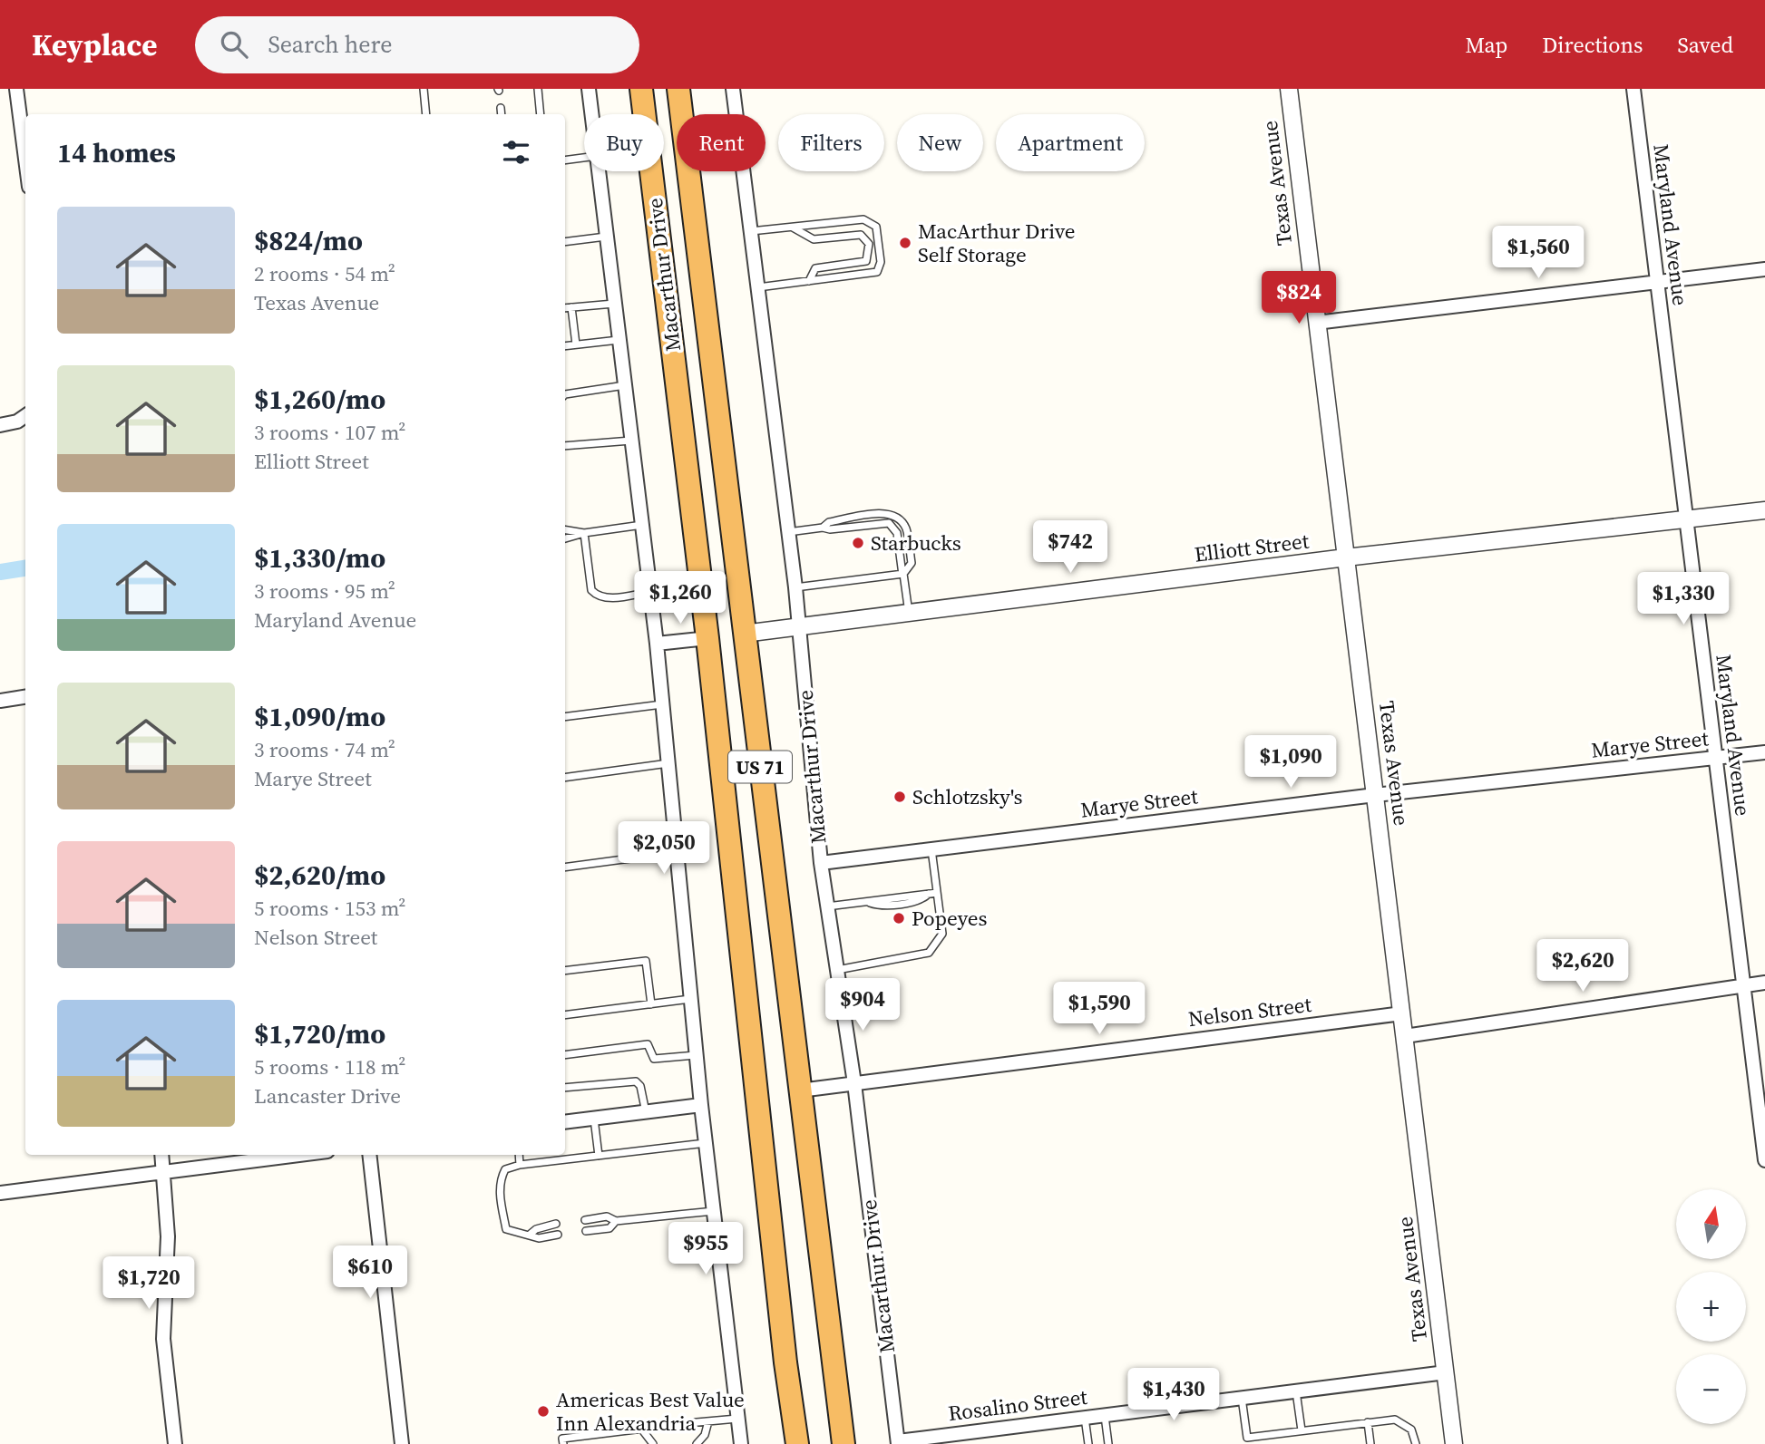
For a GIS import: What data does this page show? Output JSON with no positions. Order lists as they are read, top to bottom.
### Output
{
  "streets": {
    "highway": ["Macarthur Drive", "US 71"],
    "street": [
      "Texas Avenue",
      "Maryland Avenue",
      "Elliott Street",
      "Marye Street",
      "Nelson Street",
      "Rosalino Street"
    ]
  },
  "crossings": [
    ["Texas Avenue", "Elliott Street"],
    ["Texas Avenue", "Marye Street"],
    ["Texas Avenue", "Nelson Street"],
    ["Texas Avenue", "Rosalino Street"],
    ["Maryland Avenue", "Elliott Street"],
    ["Maryland Avenue", "Marye Street"],
    ["Macarthur Drive", "Elliott Street"],
    ["Macarthur Drive", "Marye Street"],
    ["Macarthur Drive", "Nelson Street"],
    ["Macarthur Drive", "Rosalino Street"]
  ],
  "places": [
    "MacArthur Drive Self Storage",
    "Starbucks",
    "Schlotzsky's",
    "Popeyes",
    "Americas Best Value Inn Alexandria"
  ],
  "north": "top",
  "page": {
    "header": "Keyplace",
    "search": "Search here",
    "nav": ["Map", "Directions", "Saved"],
    "chip": [
      "Buy",
      "Rent",
      "Filters",
      "New",
      "Apartment"
    ],
    "heading": "14 homes",
    "list": [
      {
        "name": "$824/mo",
        "note": "2 rooms · 54 m² · Texas Avenue"
      },
      {
        "name": "$1,260/mo",
        "note": "3 rooms · 107 m² · Elliott Street"
      },
      {
        "name": "$1,330/mo",
        "note": "3 rooms · 95 m² · Maryland Avenue"
      },
      {
        "name": "$1,090/mo",
        "note": "3 rooms · 74 m² · Marye Street"
      },
      {
        "name": "$2,620/mo",
        "note": "5 rooms · 153 m² · Nelson Street"
      },
      {
        "name": "$1,720/mo",
        "note": "5 rooms · 118 m² · Lancaster Drive"
      }
    ],
    "price": [
      "$1,560",
      "$824",
      "$742",
      "$1,260",
      "$1,330",
      "$1,090",
      "$2,050",
      "$2,620",
      "$904",
      "$1,590",
      "$955",
      "$610",
      "$1,720",
      "$1,430"
    ],
    "map_buttons": ["+", "−"]
  }
}
